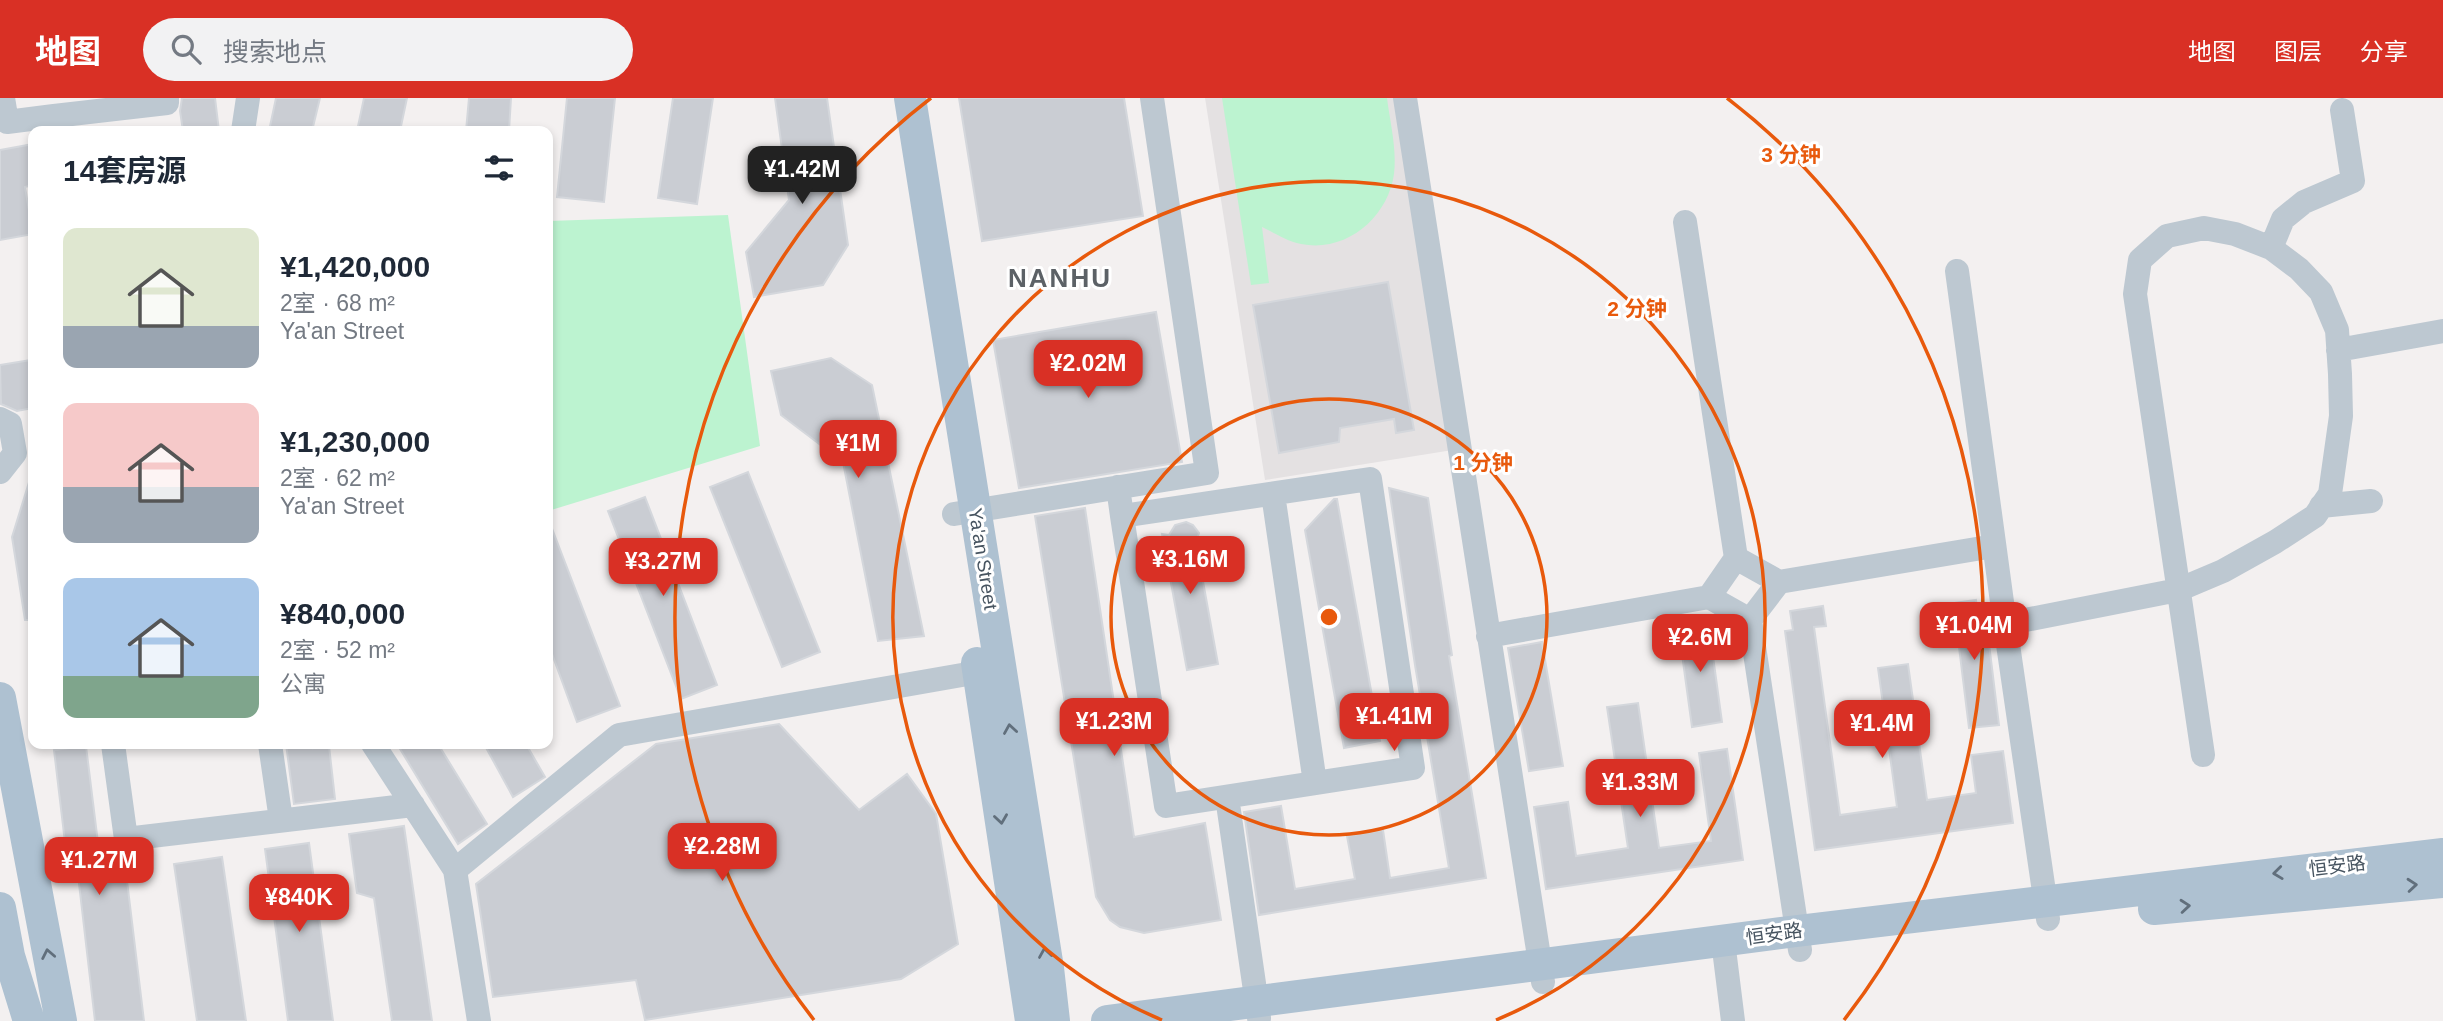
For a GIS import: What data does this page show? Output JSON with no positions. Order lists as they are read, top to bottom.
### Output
{
  "streets": {
    "main road": ["Ya'an Street", "恒安路"]
  },
  "districts": ["NANHU"],
  "page": {
    "header": "地图",
    "search": "搜索地点",
    "nav": ["地图", "图层", "分享"],
    "heading": "14套房源",
    "price": [
      "¥1.42M",
      "¥2.02M",
      "¥1M",
      "¥3.16M",
      "¥3.27M",
      "¥1.04M",
      "¥2.6M",
      "¥1.41M",
      "¥1.23M",
      "¥1.4M",
      "¥1.33M",
      "¥2.28M",
      "¥1.27M",
      "¥840K"
    ],
    "list": [
      {
        "name": "¥1,420,000",
        "note": "2室 · 68 m² · Ya'an Street"
      },
      {
        "name": "¥1,230,000",
        "note": "2室 · 62 m² · Ya'an Street"
      },
      {
        "name": "¥840,000",
        "note": "2室 · 52 m² · 公寓"
      }
    ]
  },
  "rings": ["3 分钟", "2 分钟", "1 分钟"]
}
